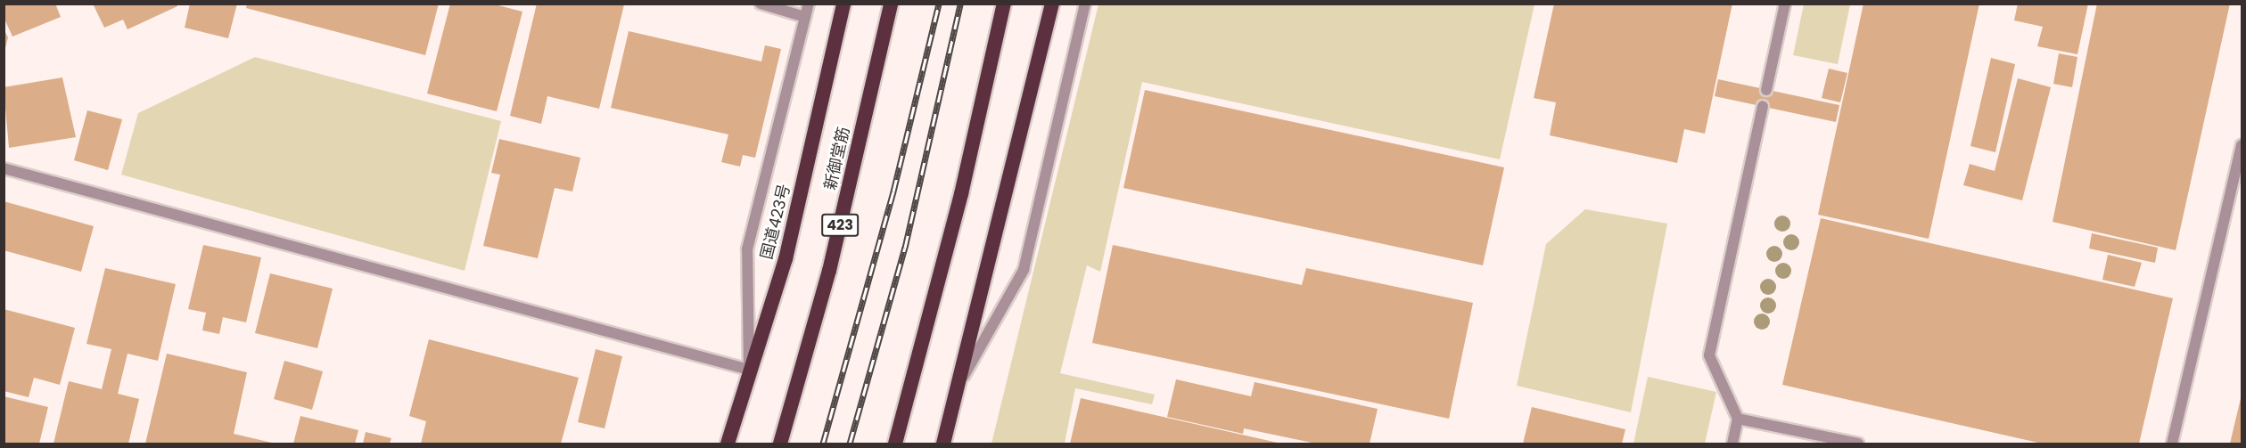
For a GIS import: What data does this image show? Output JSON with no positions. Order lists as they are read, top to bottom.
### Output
{
  "streets": {
    "highway": ["新御堂筋", "国道423号", "423"]
  }
}
